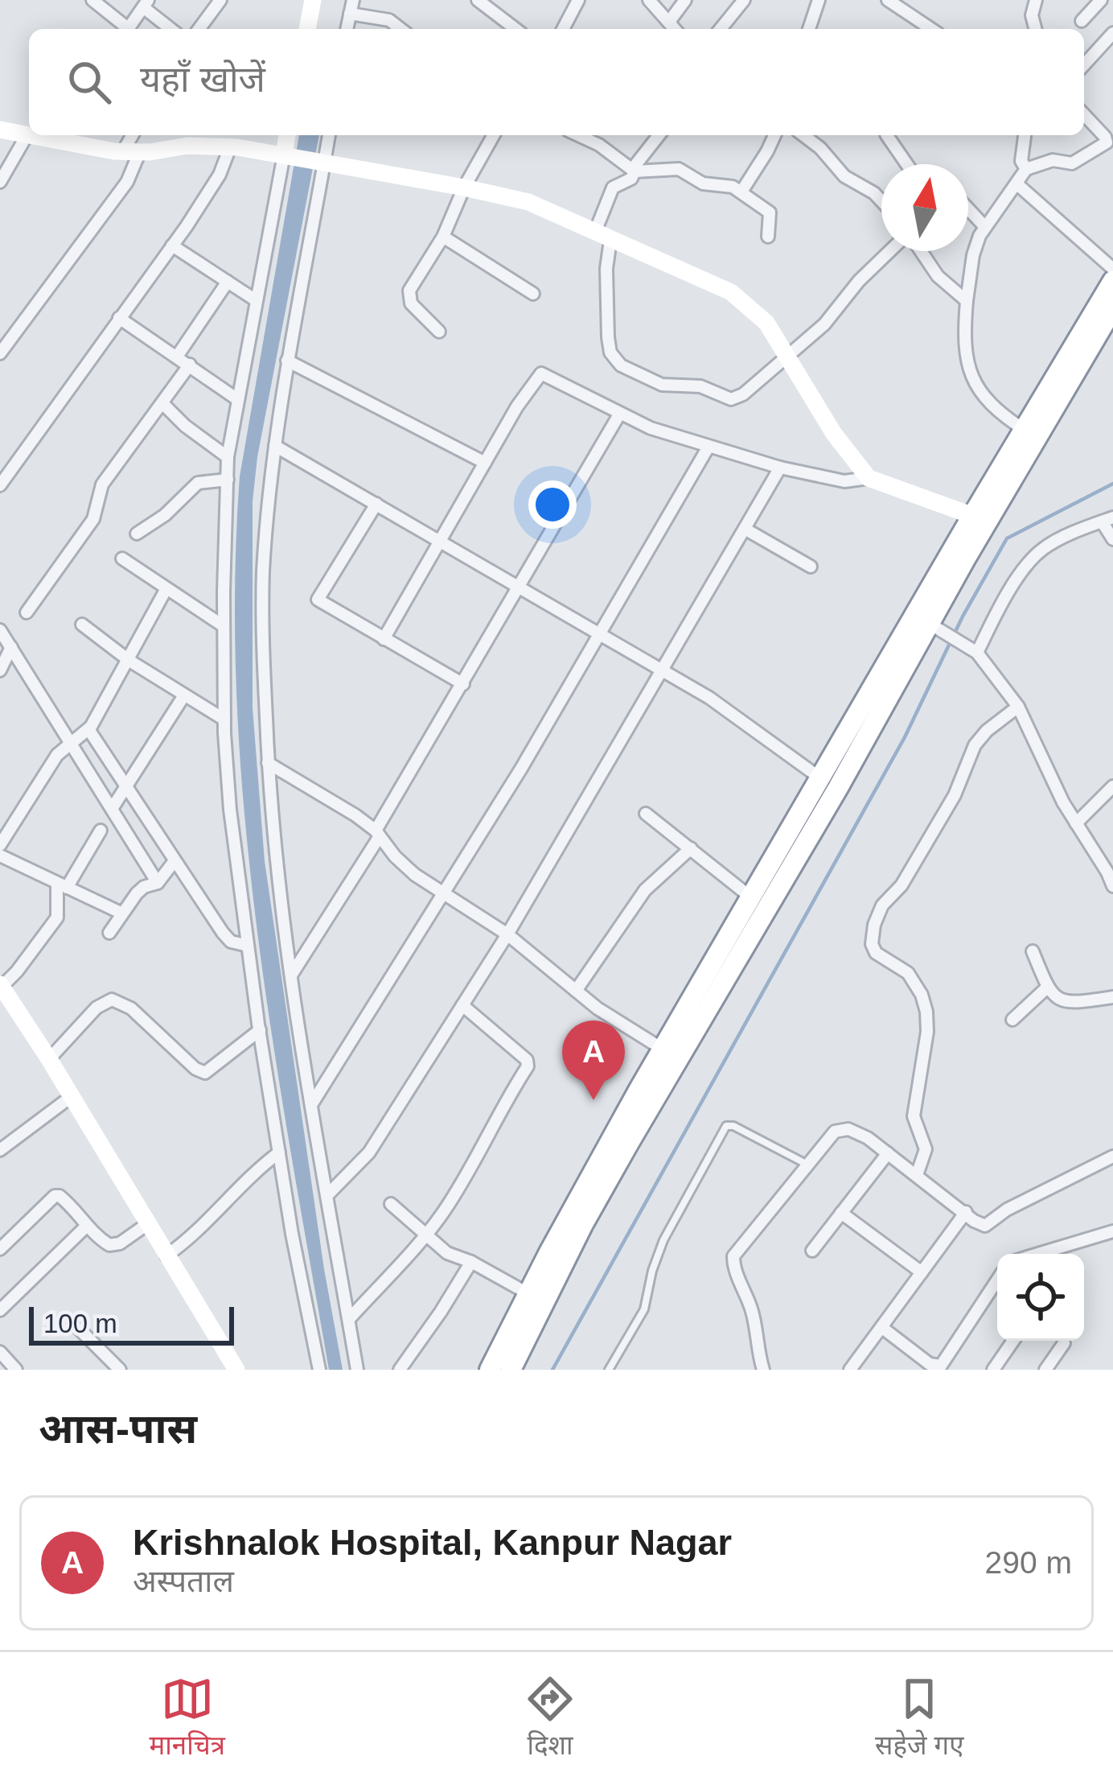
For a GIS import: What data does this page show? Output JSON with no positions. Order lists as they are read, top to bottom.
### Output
{
  "scale_bar": "100 m",
  "north": "top",
  "page": {
    "search": "यहाँ खोजें",
    "pins": "A",
    "scale": "100 m",
    "heading": "आस-पास",
    "list": [
      {
        "mark": "A",
        "name": "Krishnalok Hospital, Kanpur Nagar",
        "note": "अस्पताल",
        "value": "290 m"
      }
    ],
    "nav": ["मानचित्र", "दिशा", "सहेजे गए"]
  }
}
